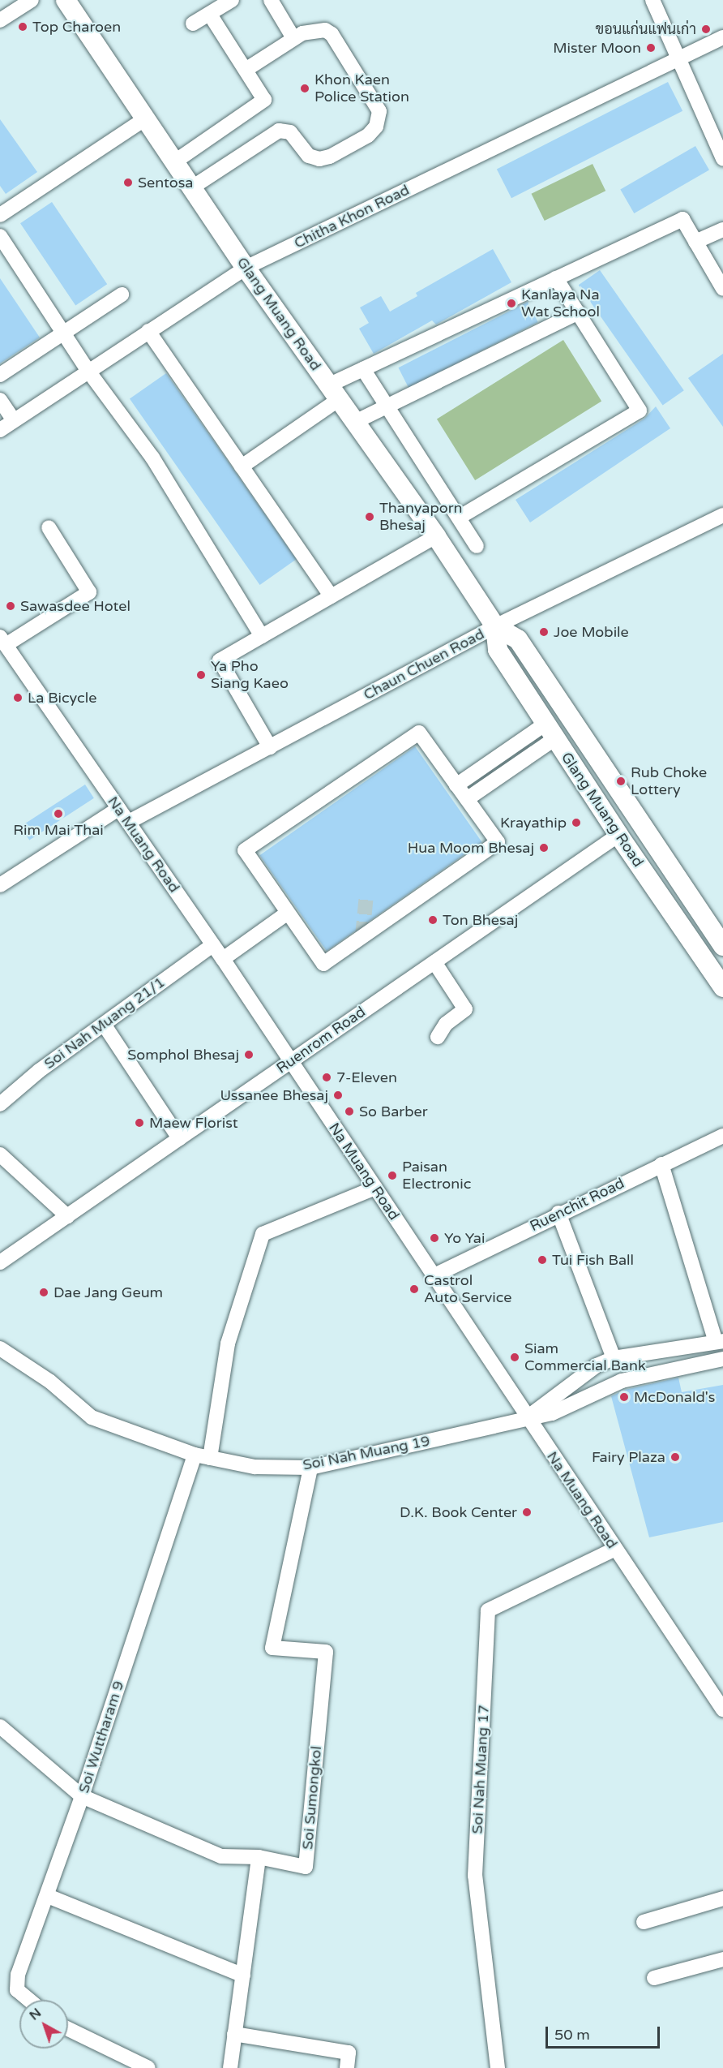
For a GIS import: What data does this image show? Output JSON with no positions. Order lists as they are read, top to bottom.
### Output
{
  "streets": {
    "main road": ["Glang Muang Road"],
    "street": [
      "Chitha Khon Road",
      "Chaun Chuen Road",
      "Na Muang Road",
      "Soi Nah Muang 21/1",
      "Ruenrom Road",
      "Ruenchit Road",
      "Soi Nah Muang 19",
      "Soi Wuttharam 9",
      "Soi Nah Muang 17",
      "Soi Sumongkol"
    ]
  },
  "crossings": [
    ["Chitha Khon Road", "Glang Muang Road"],
    ["Glang Muang Road", "Chaun Chuen Road"],
    ["Glang Muang Road", "Ruenrom Road"],
    ["Chaun Chuen Road", "Na Muang Road"],
    ["Na Muang Road", "Soi Nah Muang 21/1"],
    ["Na Muang Road", "Ruenrom Road"],
    ["Na Muang Road", "Ruenchit Road"],
    ["Na Muang Road", "Soi Nah Muang 19"],
    ["Na Muang Road", "Soi Nah Muang 17"],
    ["Soi Nah Muang 19", "Soi Wuttharam 9"],
    ["Soi Nah Muang 19", "Soi Sumongkol"],
    ["Soi Wuttharam 9", "Soi Sumongkol"]
  ],
  "places": [
    "Top Charoen",
    "ขอนแก่นแฟนเก่า",
    "Mister Moon",
    "Khon Kaen Police Station",
    "Sentosa",
    "Kanlaya Na Wat School",
    "Thanyaporn Bhesaj",
    "Sawasdee Hotel",
    "Joe Mobile",
    "Ya Pho Siang Kaeo",
    "La Bicycle",
    "Rub Choke Lottery",
    "Rim Mai Thai",
    "Krayathip",
    "Hua Moom Bhesaj",
    "Ton Bhesaj",
    "Somphol Bhesaj",
    "7-Eleven",
    "Ussanee Bhesaj",
    "So Barber",
    "Maew Florist",
    "Paisan Electronic",
    "Yo Yai",
    "Tui Fish Ball",
    "Castrol Auto Service",
    "Dae Jang Geum",
    "Siam Commercial Bank",
    "McDonald's",
    "Fairy Plaza",
    "D.K. Book Center"
  ],
  "scale_bar": "50 m",
  "north": "top left"
}
